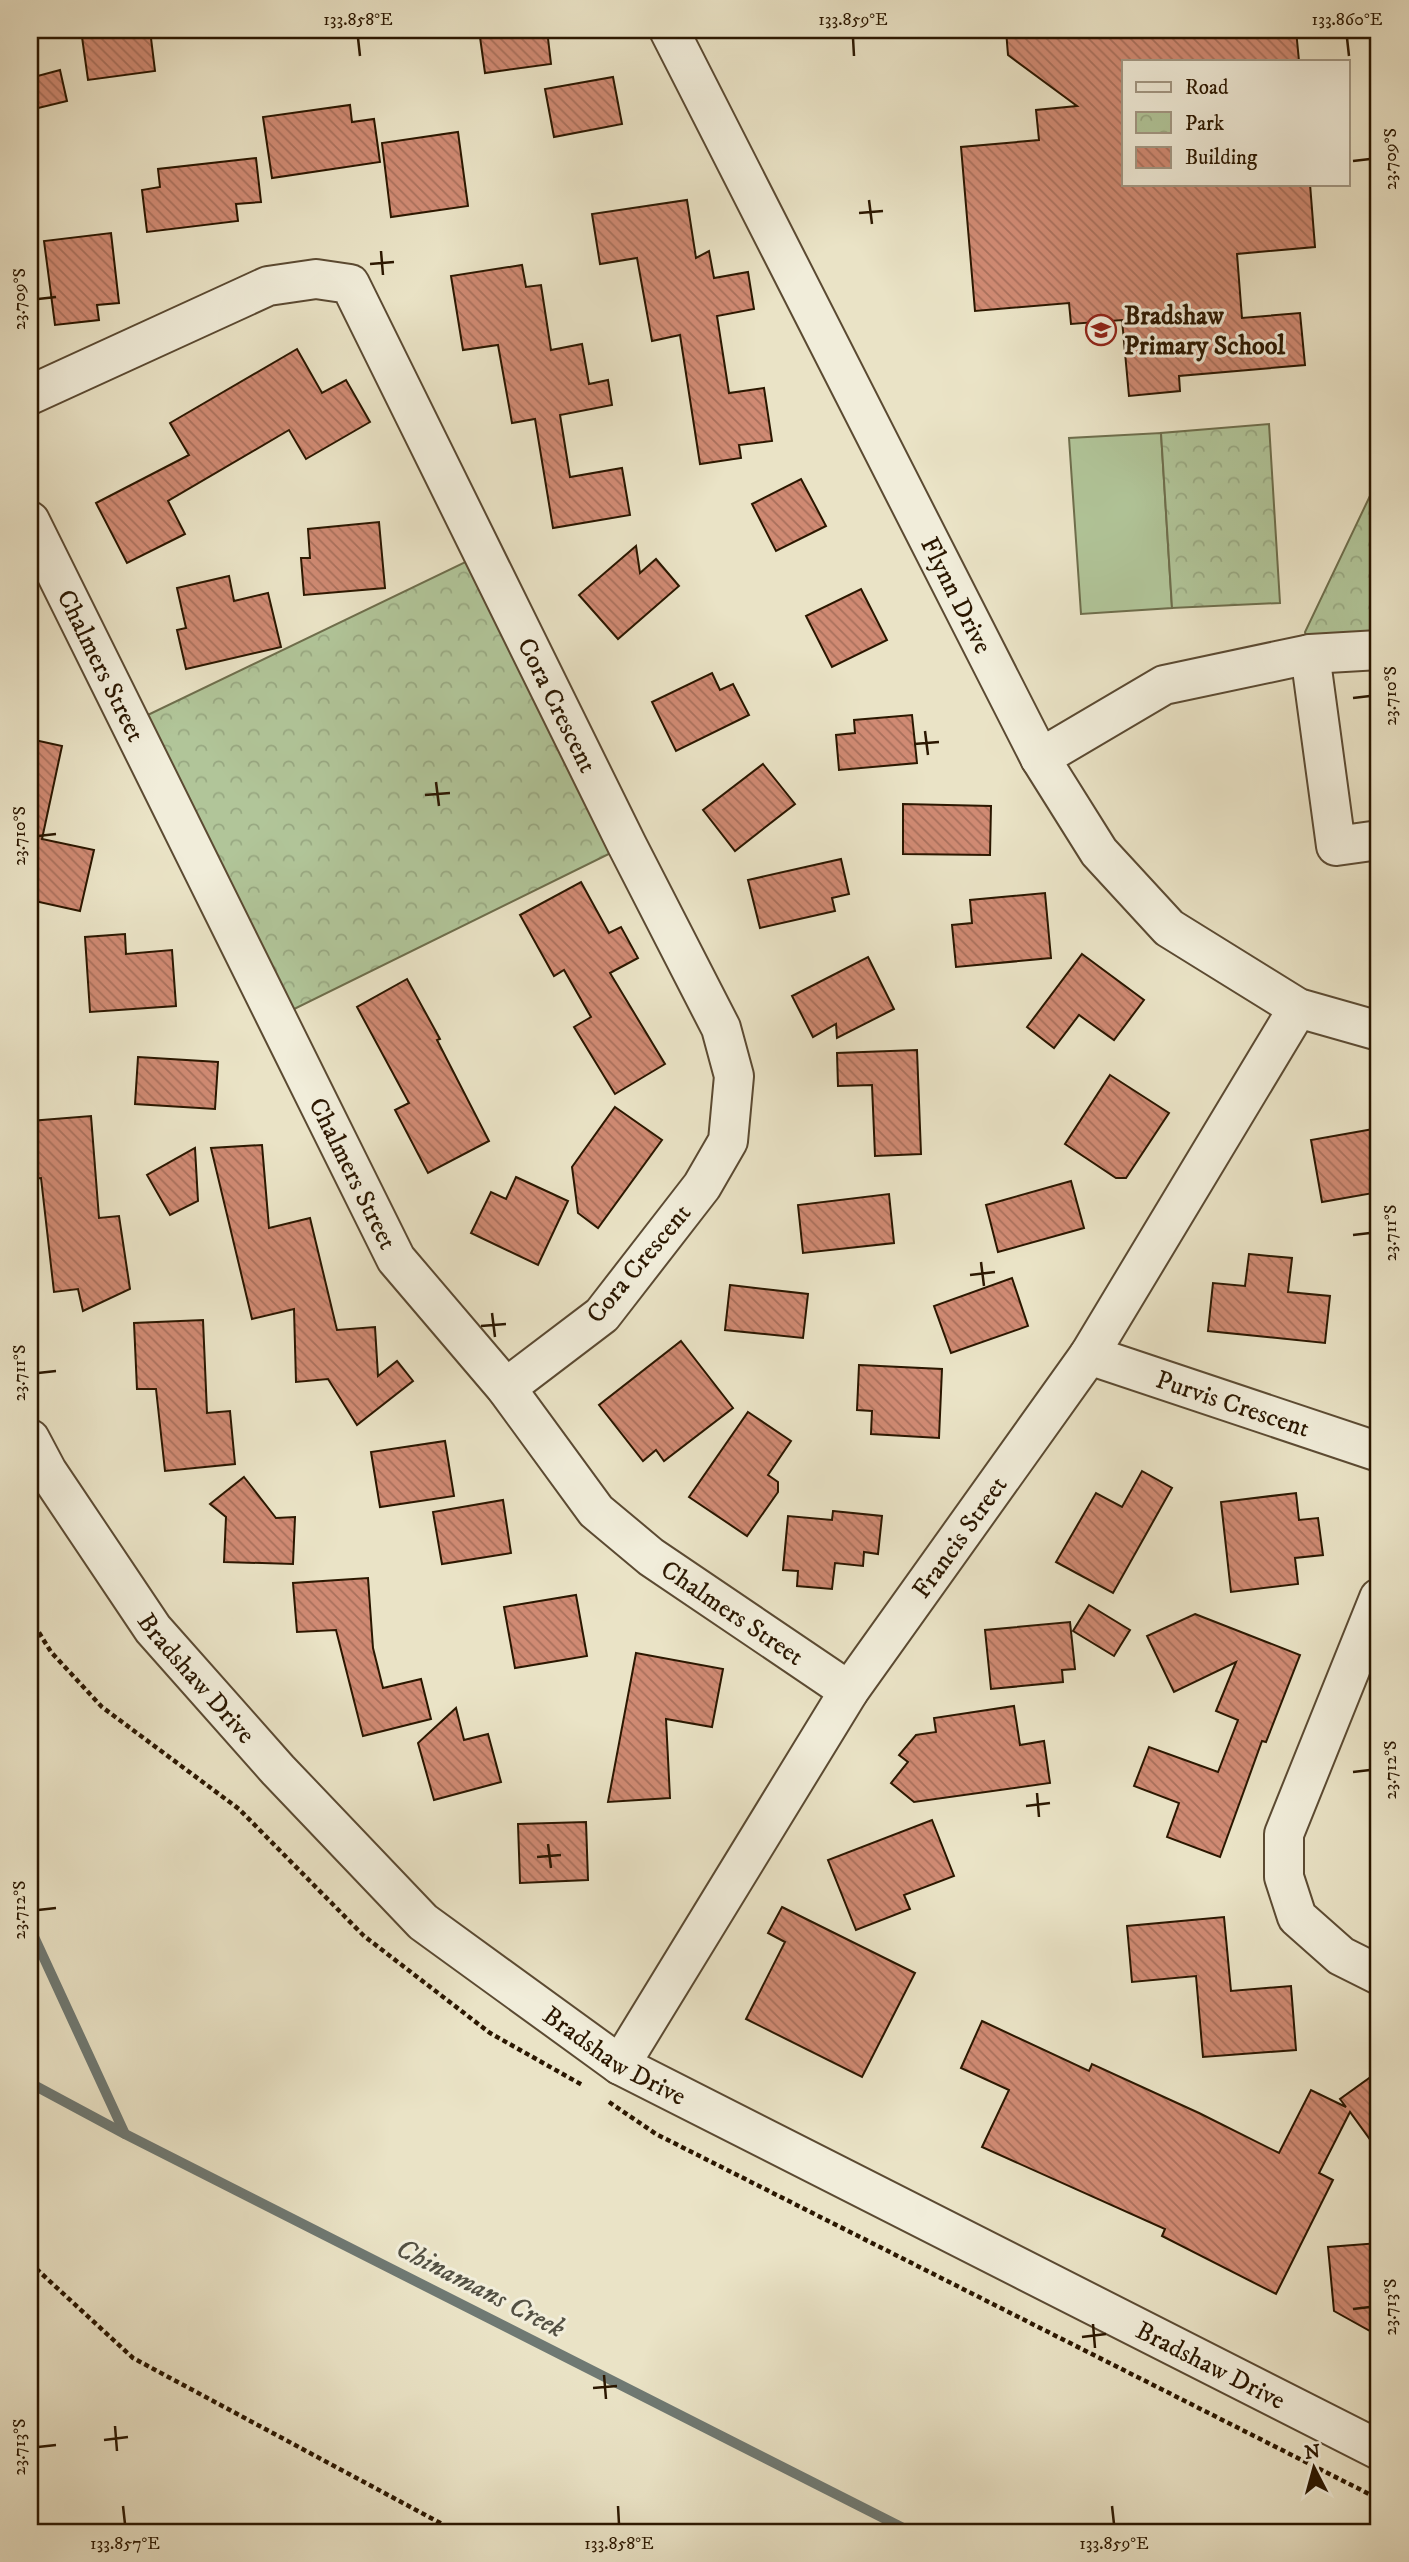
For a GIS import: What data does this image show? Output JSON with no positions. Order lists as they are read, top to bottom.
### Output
{
  "streets": {
    "street": [
      "Flynn Drive",
      "Chalmers Street",
      "Cora Crescent",
      "Purvis Crescent",
      "Francis Street",
      "Bradshaw Drive"
    ]
  },
  "crossings": [
    ["Flynn Drive", "Francis Street"],
    ["Chalmers Street", "Cora Crescent"],
    ["Chalmers Street", "Francis Street"],
    ["Purvis Crescent", "Francis Street"],
    ["Francis Street", "Bradshaw Drive"]
  ],
  "water": ["Chinamans Creek"],
  "places": {
    "school or university": ["Bradshaw Primary School"]
  },
  "legend": ["Road", "Park", "Building"],
  "north": "top",
  "coordinates": [
    "133.858°E",
    "133.859°E",
    "133.860°E",
    "23.709°S",
    "23.710°S",
    "23.711°S",
    "23.712°S",
    "23.713°S",
    "133.857°E"
  ]
}
